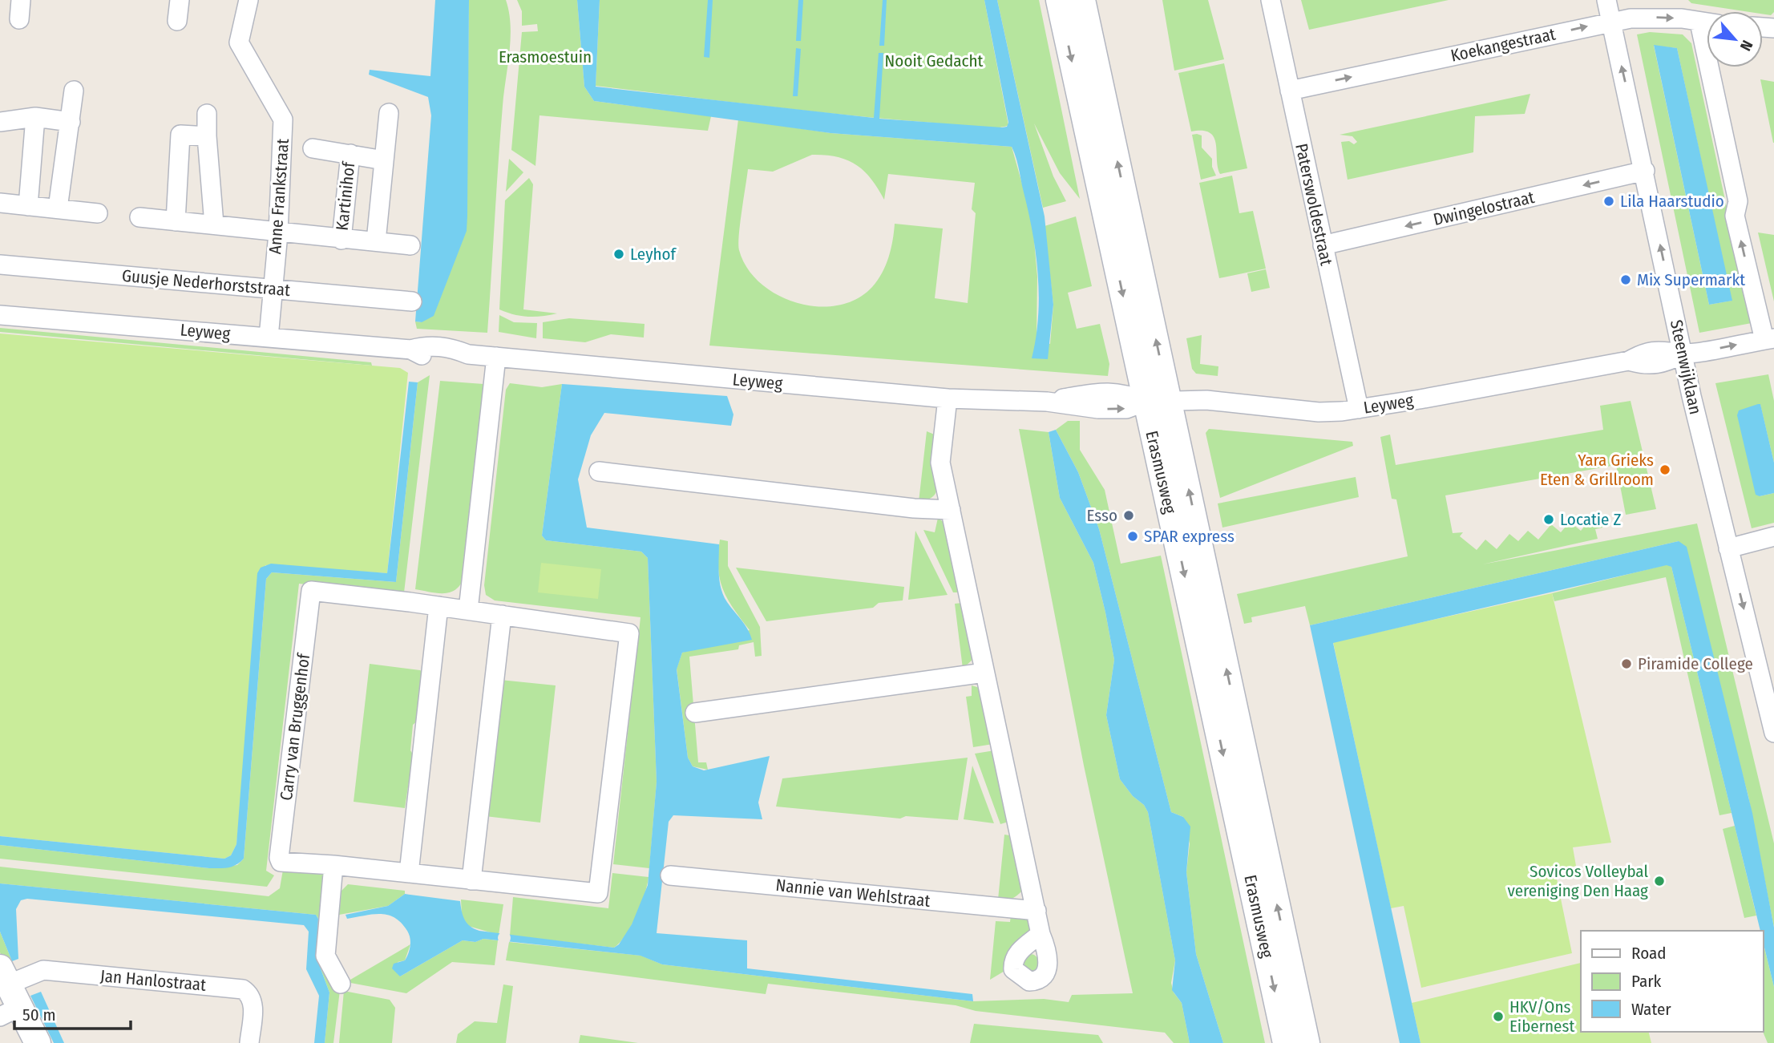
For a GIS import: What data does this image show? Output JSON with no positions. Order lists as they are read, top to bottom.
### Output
{
  "streets": {
    "main road": ["Erasmusweg"],
    "street": [
      "Koekangestraat",
      "Anne Frankstraat",
      "Kartinihof",
      "Paterswoldestraat",
      "Dwingelostraat",
      "Guusje Nederhorststraat",
      "Leyweg",
      "Steenwijklaan",
      "Carry van Bruggenhof",
      "Nannie van Wehlstraat",
      "Jan Hanlostraat"
    ]
  },
  "crossings": [
    ["Koekangestraat", "Paterswoldestraat"],
    ["Koekangestraat", "Steenwijklaan"],
    ["Anne Frankstraat", "Kartinihof"],
    ["Anne Frankstraat", "Guusje Nederhorststraat"],
    ["Anne Frankstraat", "Leyweg"],
    ["Paterswoldestraat", "Dwingelostraat"],
    ["Paterswoldestraat", "Leyweg"],
    ["Dwingelostraat", "Steenwijklaan"],
    ["Leyweg", "Steenwijklaan"],
    ["Leyweg", "Erasmusweg"]
  ],
  "one_way": ["Koekangestraat", "Dwingelostraat"],
  "parks": ["Erasmoestuin", "Nooit Gedacht"],
  "places": [
    "Lila Haarstudio",
    "Leyhof",
    "Mix Supermarkt",
    "Yara Grieks Eten & Grillroom",
    "Esso",
    "Locatie Z",
    "SPAR express",
    "Piramide College",
    "Sovicos Volleybal vereniging Den Haag",
    "HKV/Ons Eibernest"
  ],
  "legend": ["Road", "Park", "Water"],
  "scale_bar": "50 m",
  "north": "bottom right"
}
